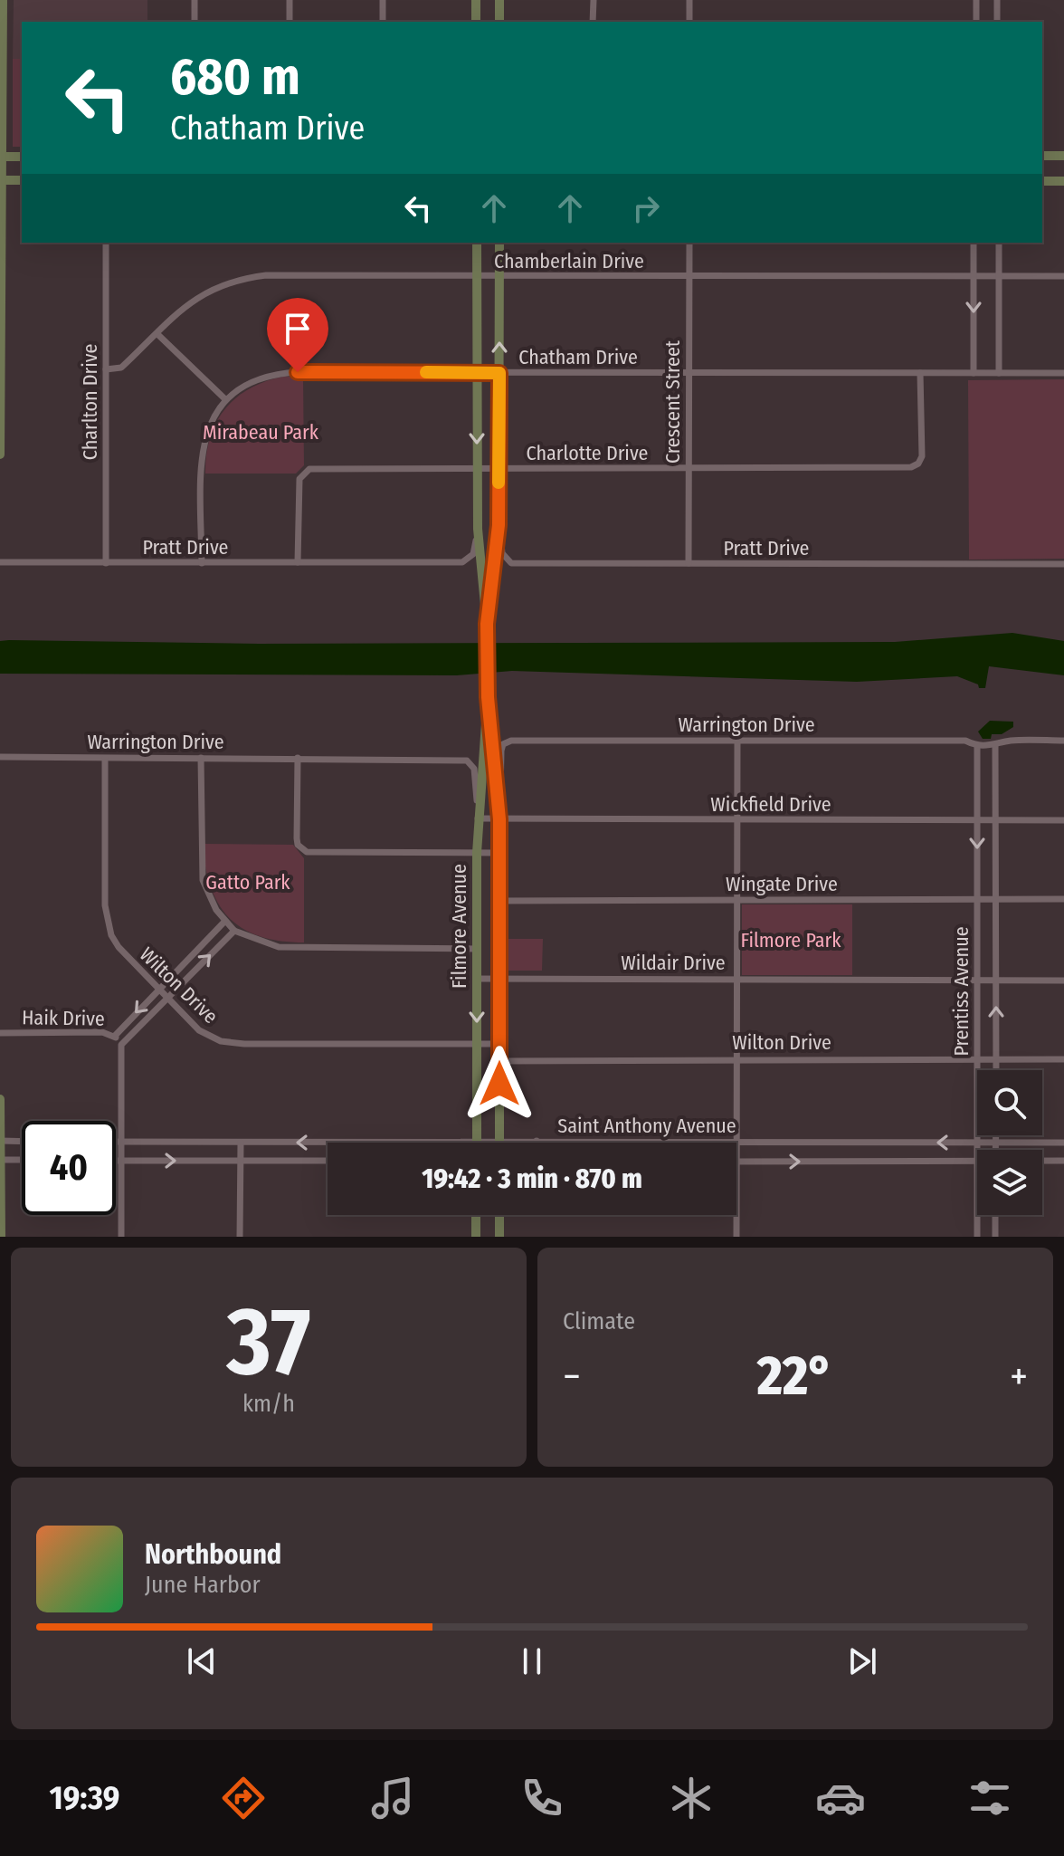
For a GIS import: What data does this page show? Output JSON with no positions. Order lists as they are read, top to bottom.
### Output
{
  "streets": {
    "street": [
      "Chamberlain Drive",
      "Chatham Drive",
      "Charlton Drive",
      "Crescent Street",
      "Charlotte Drive",
      "Pratt Drive",
      "Warrington Drive",
      "Wickfield Drive",
      "Wingate Drive",
      "Filmore Avenue",
      "Wildair Drive",
      "Wilton Drive",
      "Prentiss Avenue",
      "Haik Drive",
      "Saint Anthony Avenue"
    ]
  },
  "crossings": [
    ["Chamberlain Drive", "Charlton Drive"],
    ["Chamberlain Drive", "Crescent Street"],
    ["Chamberlain Drive", "Filmore Avenue"],
    ["Chatham Drive", "Crescent Street"],
    ["Chatham Drive", "Charlotte Drive"],
    ["Chatham Drive", "Pratt Drive"],
    ["Chatham Drive", "Filmore Avenue"],
    ["Charlton Drive", "Pratt Drive"],
    ["Crescent Street", "Charlotte Drive"],
    ["Crescent Street", "Pratt Drive"],
    ["Charlotte Drive", "Pratt Drive"],
    ["Charlotte Drive", "Filmore Avenue"],
    ["Pratt Drive", "Filmore Avenue"],
    ["Warrington Drive", "Wickfield Drive"],
    ["Warrington Drive", "Filmore Avenue"],
    ["Warrington Drive", "Wilton Drive"],
    ["Warrington Drive", "Prentiss Avenue"],
    ["Wickfield Drive", "Filmore Avenue"],
    ["Wickfield Drive", "Prentiss Avenue"],
    ["Wingate Drive", "Filmore Avenue"],
    ["Wingate Drive", "Prentiss Avenue"],
    ["Filmore Avenue", "Wildair Drive"],
    ["Filmore Avenue", "Wilton Drive"],
    ["Filmore Avenue", "Saint Anthony Avenue"],
    ["Wildair Drive", "Prentiss Avenue"],
    ["Wilton Drive", "Prentiss Avenue"],
    ["Prentiss Avenue", "Saint Anthony Avenue"]
  ],
  "parks": ["Mirabeau Park", "Gatto Park", "Filmore Park"],
  "page": {
    "turn": ["680 m", "Chatham Drive"],
    "limit": "40",
    "trip": "19:42 · 3 min · 870 m",
    "tile": [
      ["37", "km/h"],
      "Climate"
    ],
    "heat": ["−", "22°", "+"],
    "song": ["Northbound", "June Harbor"],
    "tabs": "19:39"
  }
}
